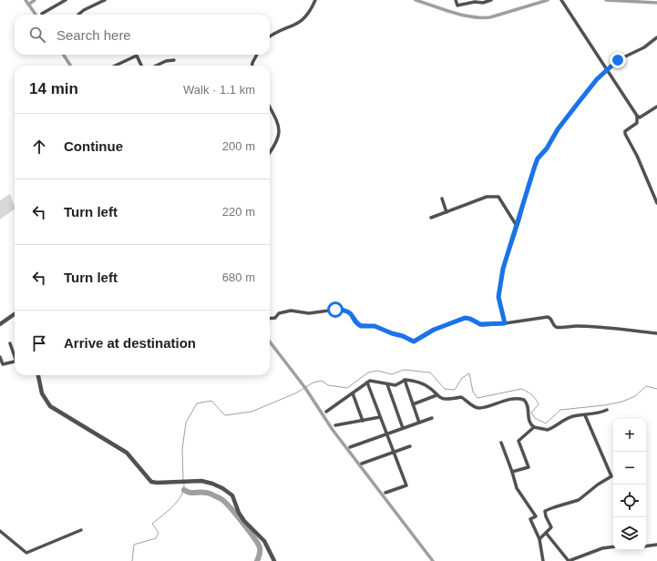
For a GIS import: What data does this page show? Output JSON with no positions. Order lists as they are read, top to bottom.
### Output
{
  "page": {
    "search": "Search here",
    "heading": ["14 min", "Walk · 1.1 km"],
    "list": [
      ["Continue", "200 m"],
      ["Turn left", "220 m"],
      ["Turn left", "680 m"],
      "Arrive at destination"
    ],
    "map_buttons": ["+", "−"]
  }
}
